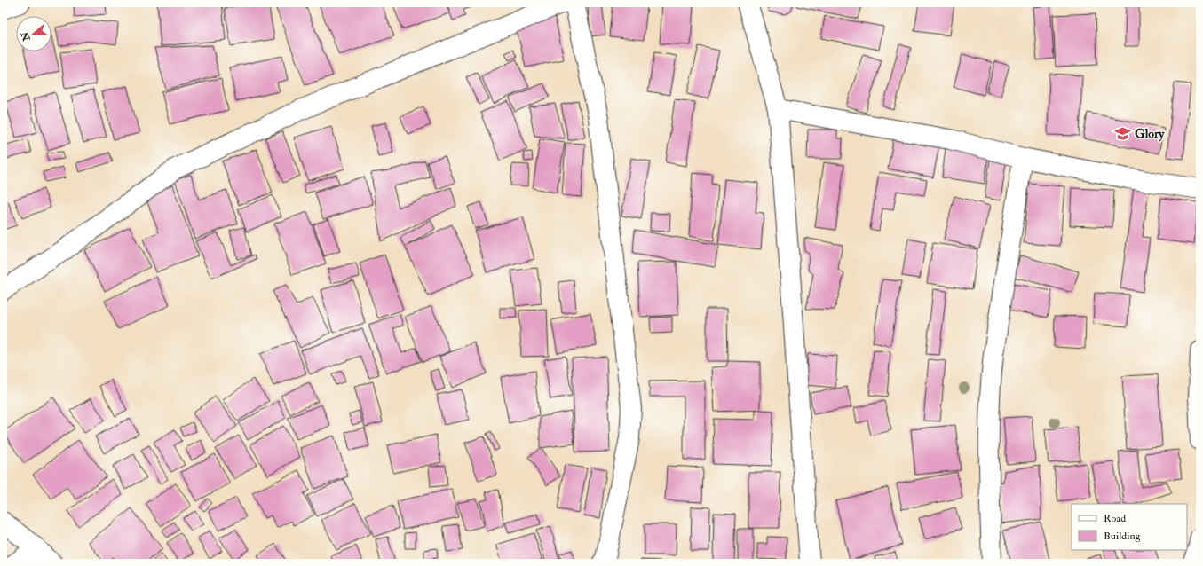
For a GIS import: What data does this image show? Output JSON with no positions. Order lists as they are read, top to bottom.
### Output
{
  "places": {
    "school or university": ["Glory"]
  },
  "legend": ["Road", "Building"],
  "north": "left"
}
